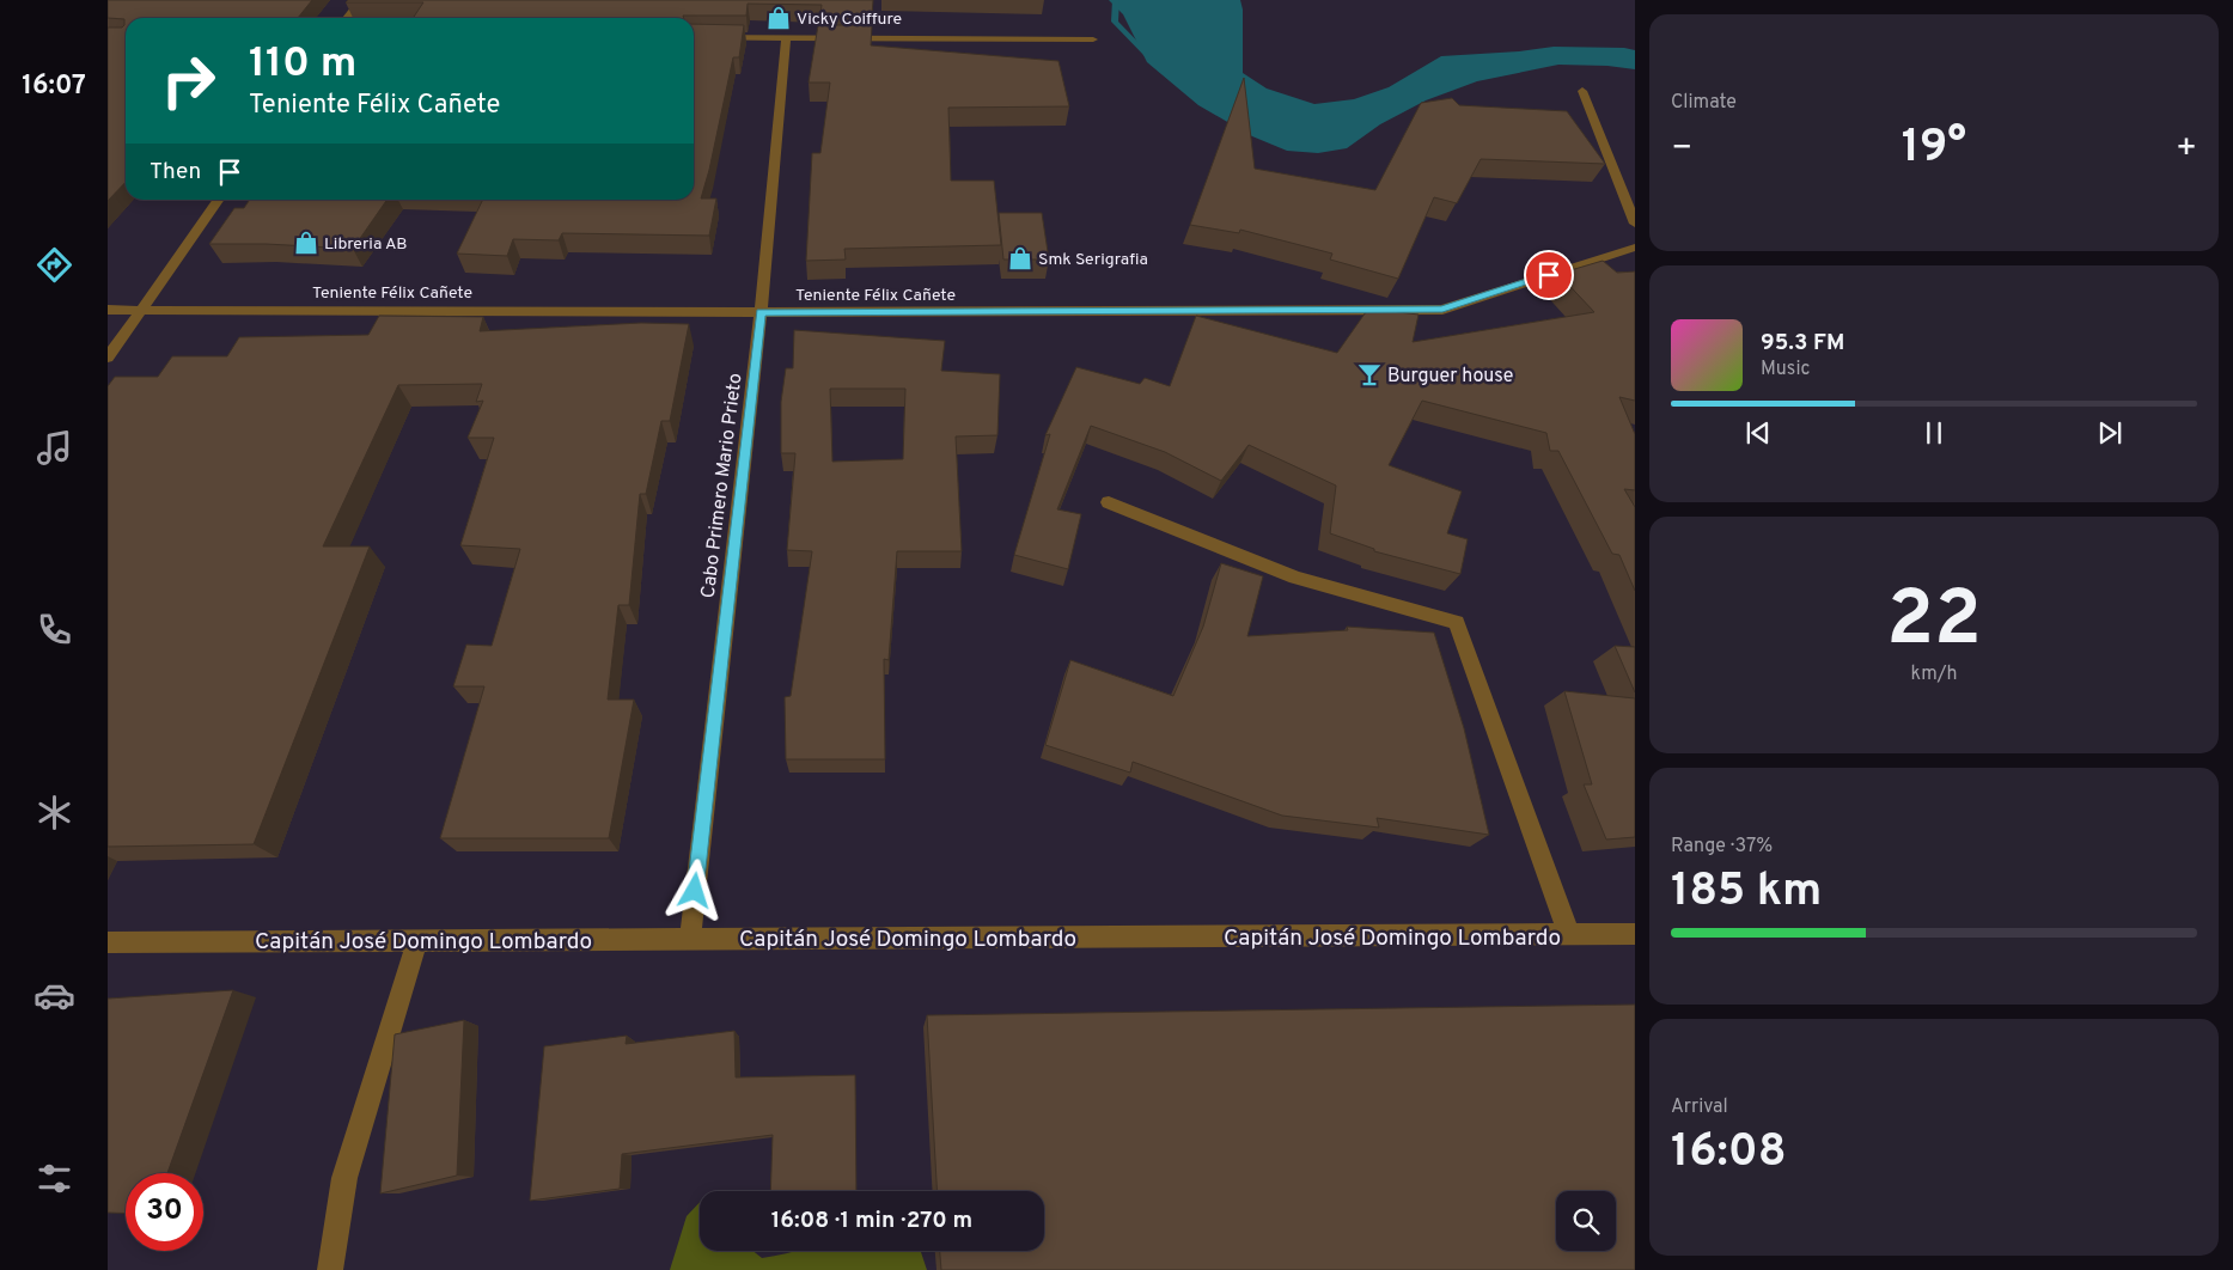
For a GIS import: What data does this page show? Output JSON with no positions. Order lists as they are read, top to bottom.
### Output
{
  "streets": {
    "street": ["Teniente Félix Cañete", "Cabo Primero Mario Prieto", "Capitán José Domingo Lombardo"]
  },
  "crossings": [
    ["Teniente Félix Cañete", "Cabo Primero Mario Prieto"],
    ["Cabo Primero Mario Prieto", "Capitán José Domingo Lombardo"]
  ],
  "places": {
    "shop": ["Vicky Coiffure", "Libreria AB", "Smk Serigrafia"],
    "bar": ["Burguer house"]
  },
  "page": {
    "tabs": "16:07",
    "tile": [
      "Climate",
      ["22", "km/h"],
      ["Range · 37%", "185 km"],
      ["Arrival", "16:08"]
    ],
    "turn": ["110 m", "Teniente Félix Cañete"],
    "heat": ["−", "19°", "+"],
    "then": "Then",
    "song": ["95.3 FM", "Music"],
    "limit": "30",
    "trip": "16:08 · 1 min · 270 m"
  }
}
